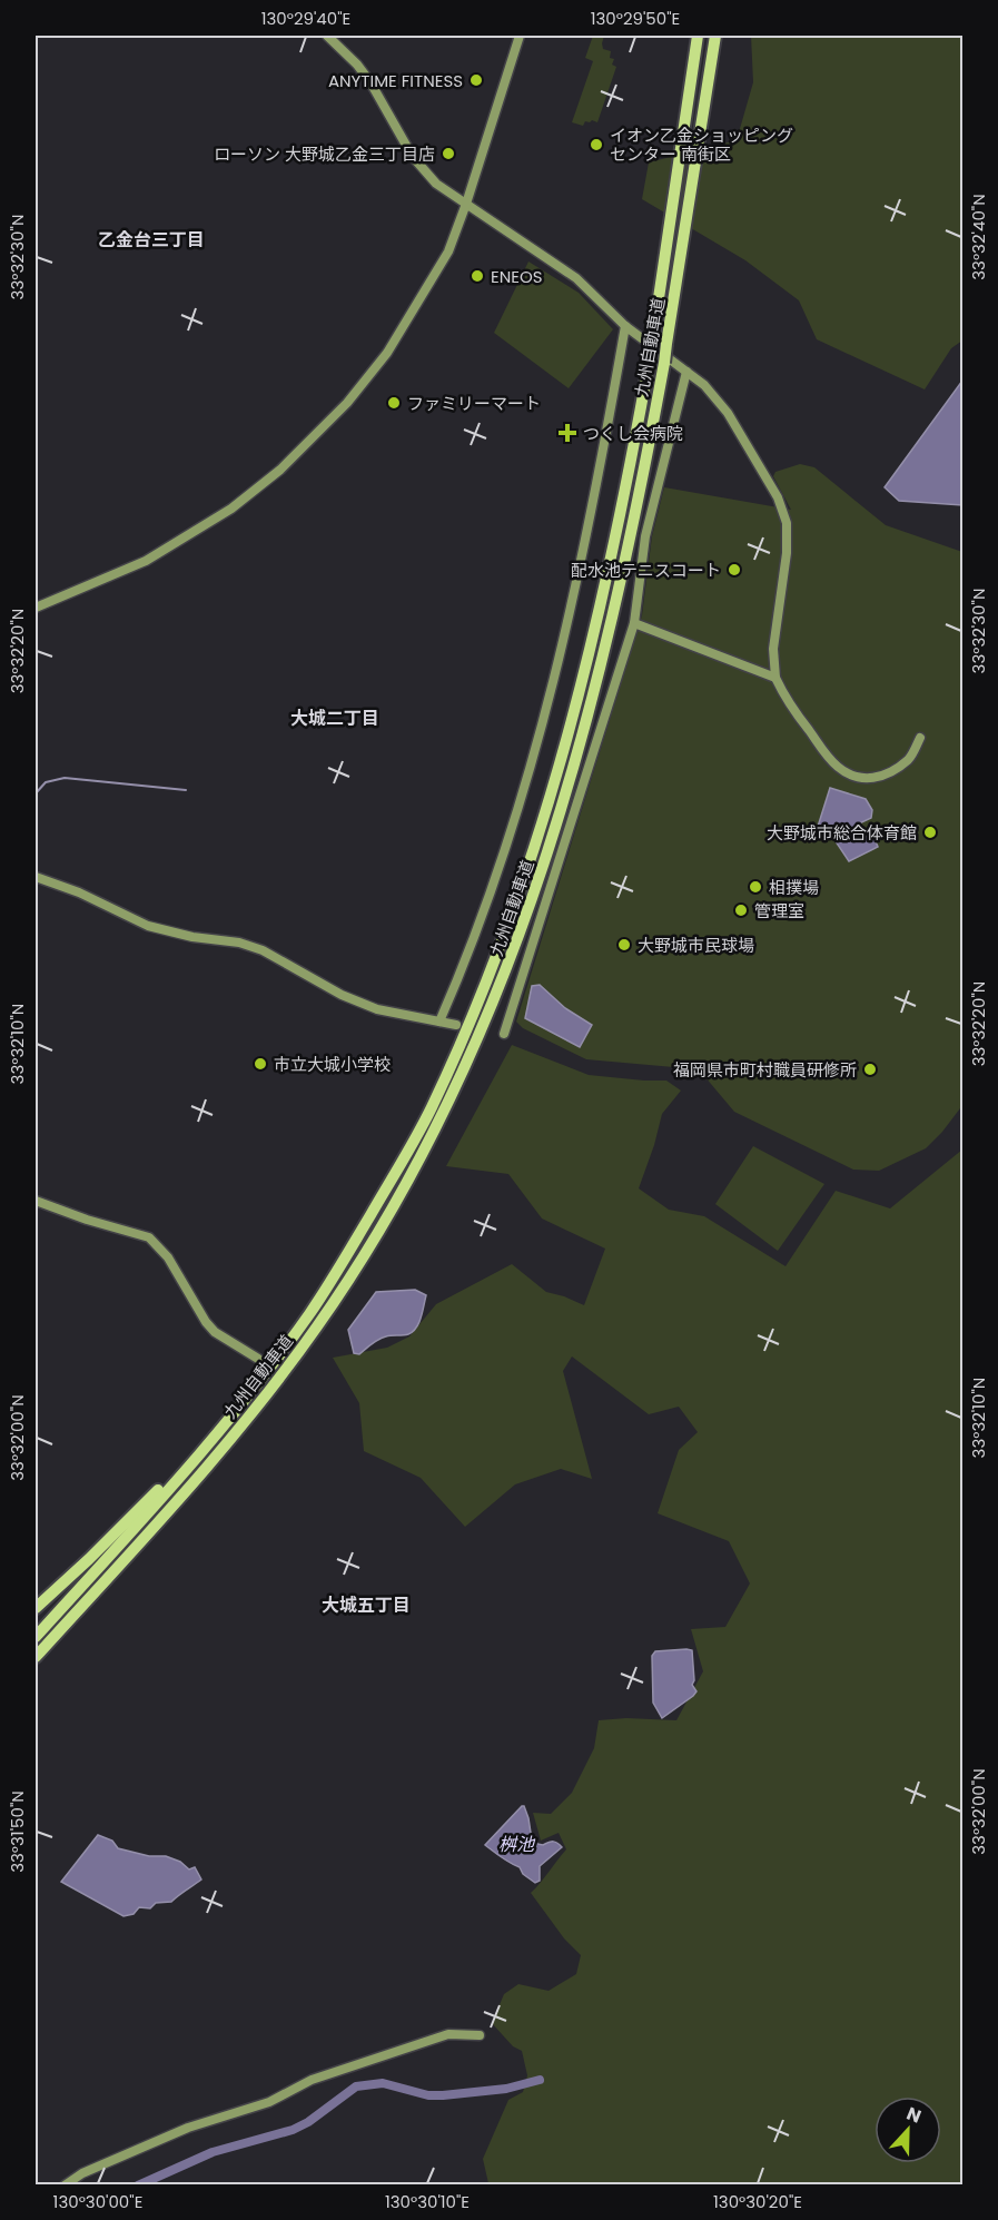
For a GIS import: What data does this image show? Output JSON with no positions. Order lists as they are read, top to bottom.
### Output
{
  "streets": {
    "highway": ["九州自動車道"]
  },
  "districts": ["乙金台三丁目", "大城二丁目", "大城五丁目"],
  "water": ["桝池"],
  "places": {
    "other": [
      "ANYTIME FITNESS",
      "イオン乙金ショッピング センター 南街区",
      "ローソン 大野城乙金三丁目店",
      "ENEOS",
      "ファミリーマート",
      "配水池テニスコート",
      "大野城市総合体育館",
      "相撲場",
      "管理室",
      "大野城市民球場",
      "市立大城小学校",
      "福岡県市町村職員研修所"
    ],
    "health": ["つくし会病院"]
  },
  "north": "top",
  "coordinates": [
    "130°29'40\"E",
    "130°29'50\"E",
    "33°32'40\"N",
    "33°32'30\"N",
    "33°32'20\"N",
    "33°32'10\"N",
    "33°32'00\"N",
    "33°31'50\"N",
    "130°30'00\"E",
    "130°30'10\"E",
    "130°30'20\"E"
  ]
}
